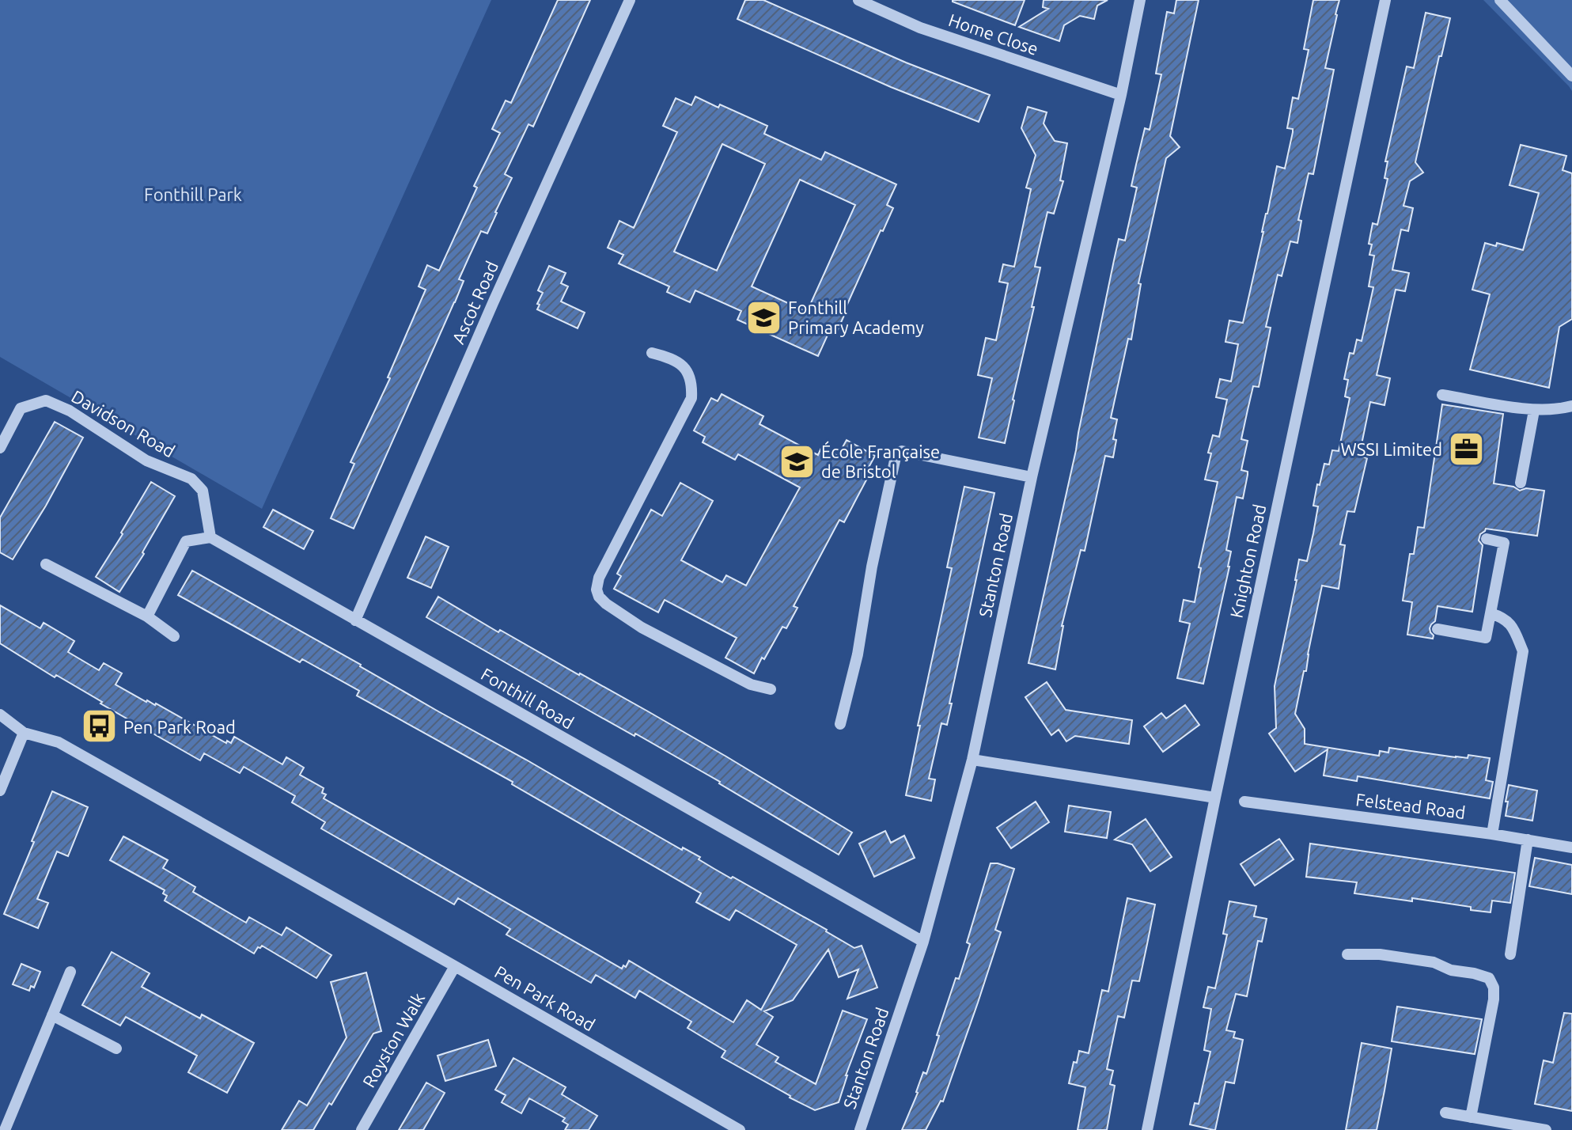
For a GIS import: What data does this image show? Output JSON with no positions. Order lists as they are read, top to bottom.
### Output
{
  "streets": {
    "street": [
      "Home Close",
      "Ascot Road",
      "Davidson Road",
      "Knighton Road",
      "Stanton Road",
      "Fonthill Road",
      "Felstead Road",
      "Pen Park Road",
      "Royston Walk"
    ]
  },
  "crossings": [
    ["Home Close", "Stanton Road"],
    ["Ascot Road", "Fonthill Road"],
    ["Davidson Road", "Fonthill Road"],
    ["Stanton Road", "Fonthill Road"],
    ["Pen Park Road", "Royston Walk"]
  ],
  "parks": ["Fonthill Park"],
  "places": {
    "school or university": ["Fonthill Primary Academy", "École Française de Bristol"],
    "office": ["WSSI Limited"],
    "bus stop": ["Pen Park Road"]
  }
}
